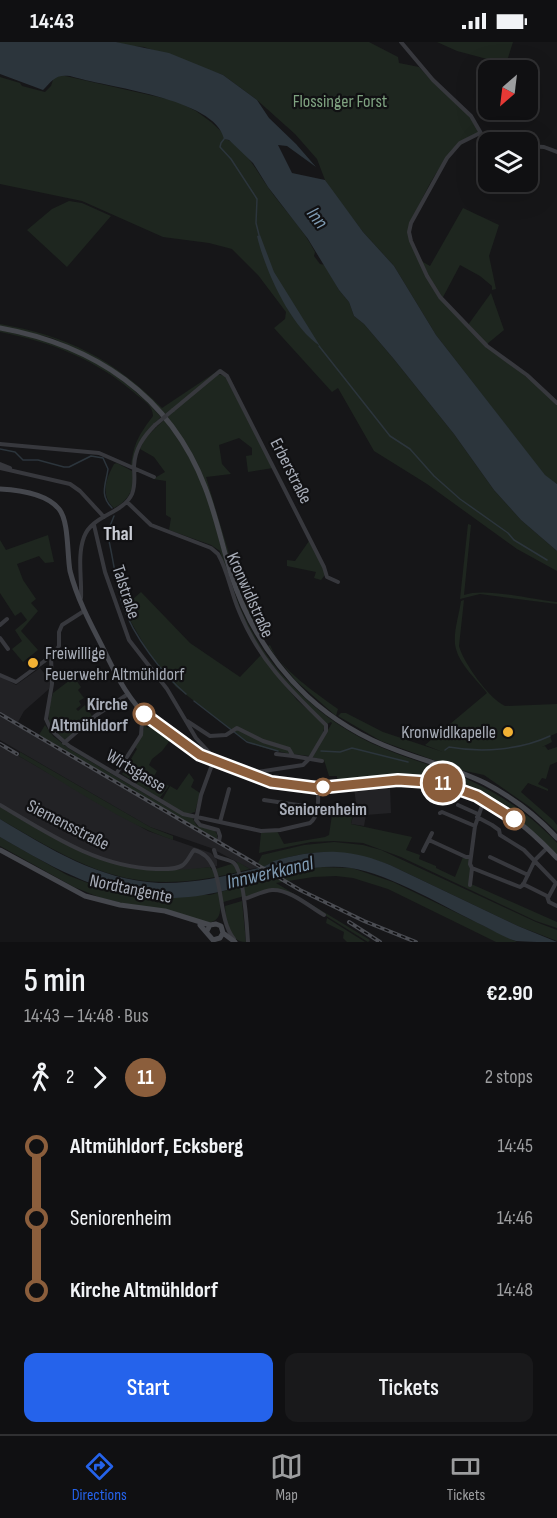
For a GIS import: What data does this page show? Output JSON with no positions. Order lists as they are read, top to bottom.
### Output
{
  "streets": {
    "main road": ["Nordtangente"],
    "street": [
      "Erberstraße",
      "Talstraße",
      "Kronwidlstraße",
      "Wirtsgasse",
      "Siemensstraße"
    ]
  },
  "crossings": [
    ["Talstraße", "Kronwidlstraße"]
  ],
  "districts": ["Thal"],
  "water": ["Inn", "Innwerkkanal"],
  "parks": ["Flossinger Forst"],
  "places": [
    "Freiwillige Feuerwehr Altmühldorf",
    "Kirche Altmühldorf",
    "Kronwidlkapelle",
    "Seniorenheim"
  ],
  "lines": ["bus line 11"],
  "north": "bottom left",
  "page": {
    "status": "14:43",
    "on_map": "11",
    "heading": ["5 min", "14:43 – 14:48 · Bus", "€2.90"],
    "legs": ["2", "11", "2 stops"],
    "list": [
      {
        "name": "Altmühldorf, Ecksberg",
        "value": "14:45"
      },
      {
        "name": "Seniorenheim",
        "value": "14:46"
      },
      {
        "name": "Kirche Altmühldorf",
        "value": "14:48"
      }
    ],
    "buttons": ["Start", "Tickets"],
    "tabs": ["Directions", "Map", "Tickets"]
  }
}
